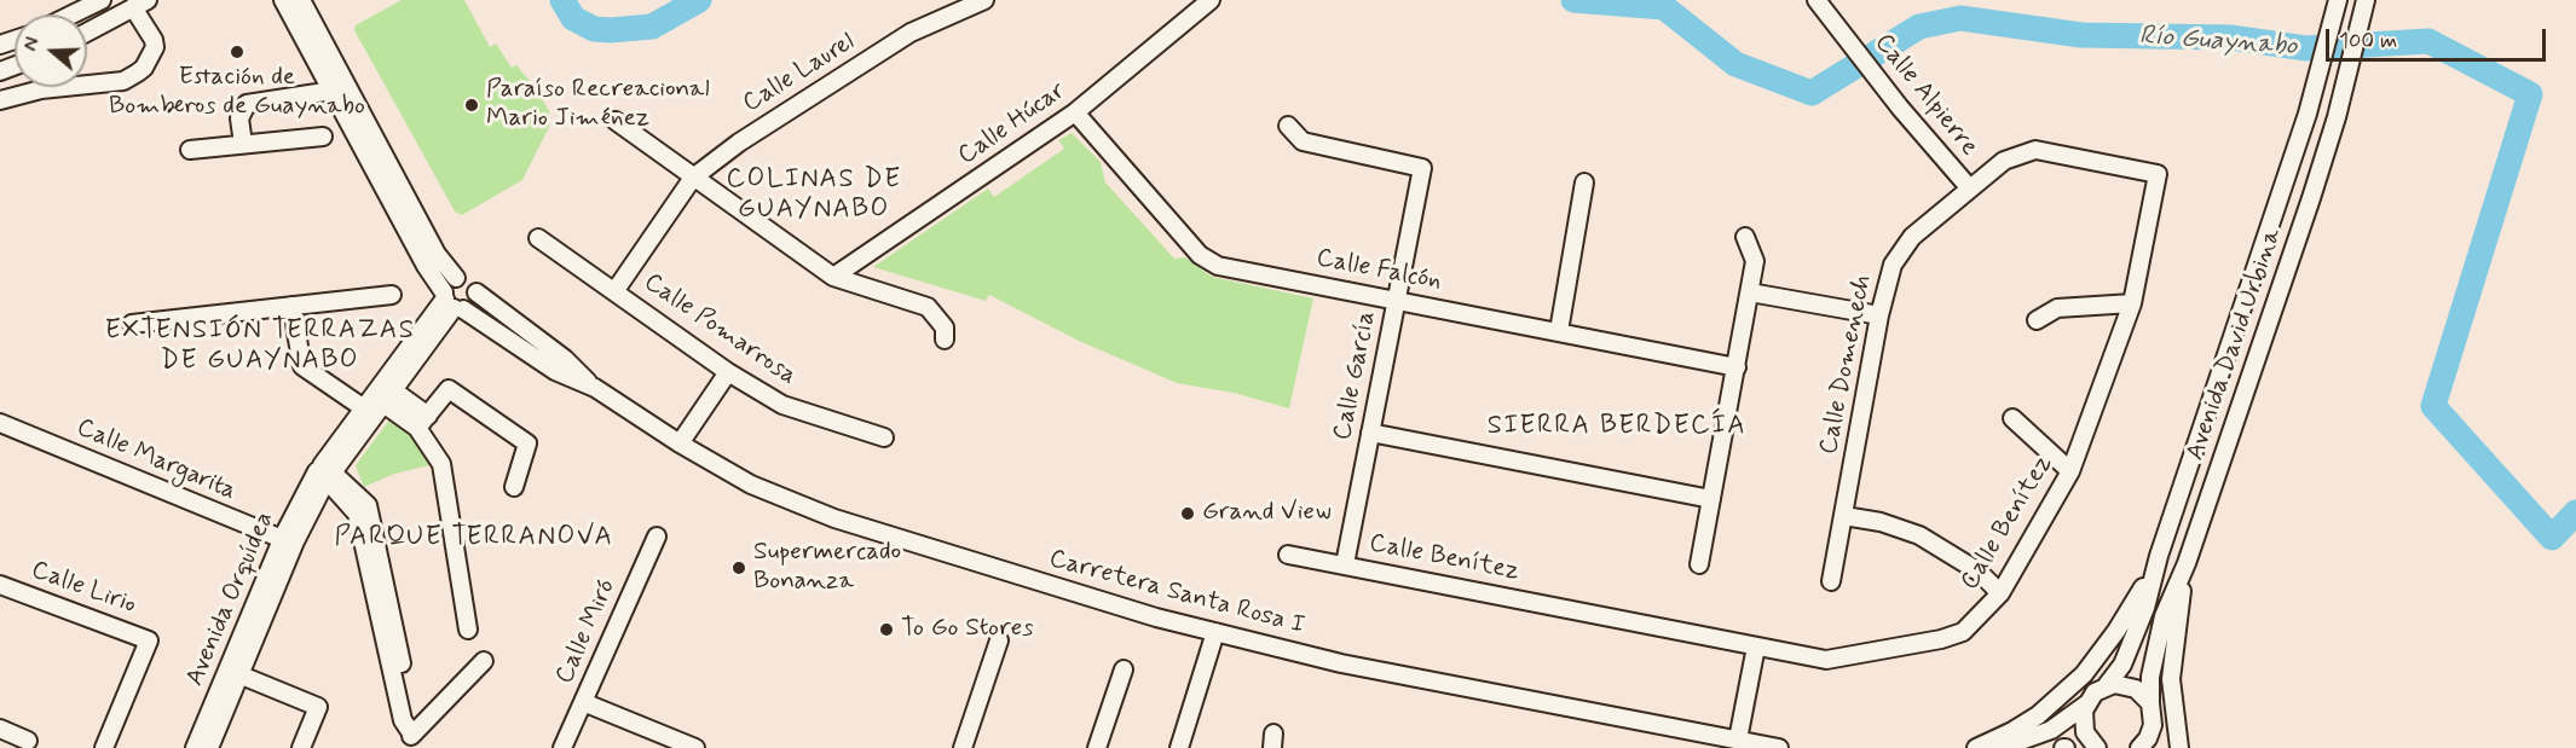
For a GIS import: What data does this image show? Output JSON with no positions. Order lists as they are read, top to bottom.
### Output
{
  "streets": {
    "street": [
      "Calle Laurel",
      "Calle Alpierre",
      "Calle Húcar",
      "Calle Falcón",
      "Calle Pomarrosa",
      "Avenida David Urbina",
      "Calle Domenech",
      "Calle García",
      "Calle Margarita",
      "Calle Benítez",
      "Calle Lirio",
      "Carretera Santa Rosa I",
      "Avenida Orquídea",
      "Calle Miró"
    ]
  },
  "crossings": [
    ["Calle Laurel", "Calle Pomarrosa"],
    ["Calle Alpierre", "Calle Domenech"],
    ["Calle Alpierre", "Calle Benítez"],
    ["Calle Húcar", "Calle Falcón"],
    ["Calle Falcón", "Calle García"],
    ["Calle Domenech", "Calle Benítez"],
    ["Calle García", "Calle Benítez"],
    ["Calle Margarita", "Avenida Orquídea"],
    ["Carretera Santa Rosa I", "Avenida Orquídea"]
  ],
  "districts": [
    "COLINAS DE GUAYNABO",
    "EXTENSIÓN TERRAZAS DE GUAYNABO",
    "SIERRA BERDECÍA",
    "PARQUE TERRANOVA"
  ],
  "water": ["Río Guaynabo"],
  "places": [
    "Estación de Bomberos de Guaynabo",
    "Paraíso Recreacional Mario Jiménez",
    "Grand View",
    "Supermercado Bonanza",
    "To Go Stores"
  ],
  "scale_bar": "100 m",
  "north": "left"
}
